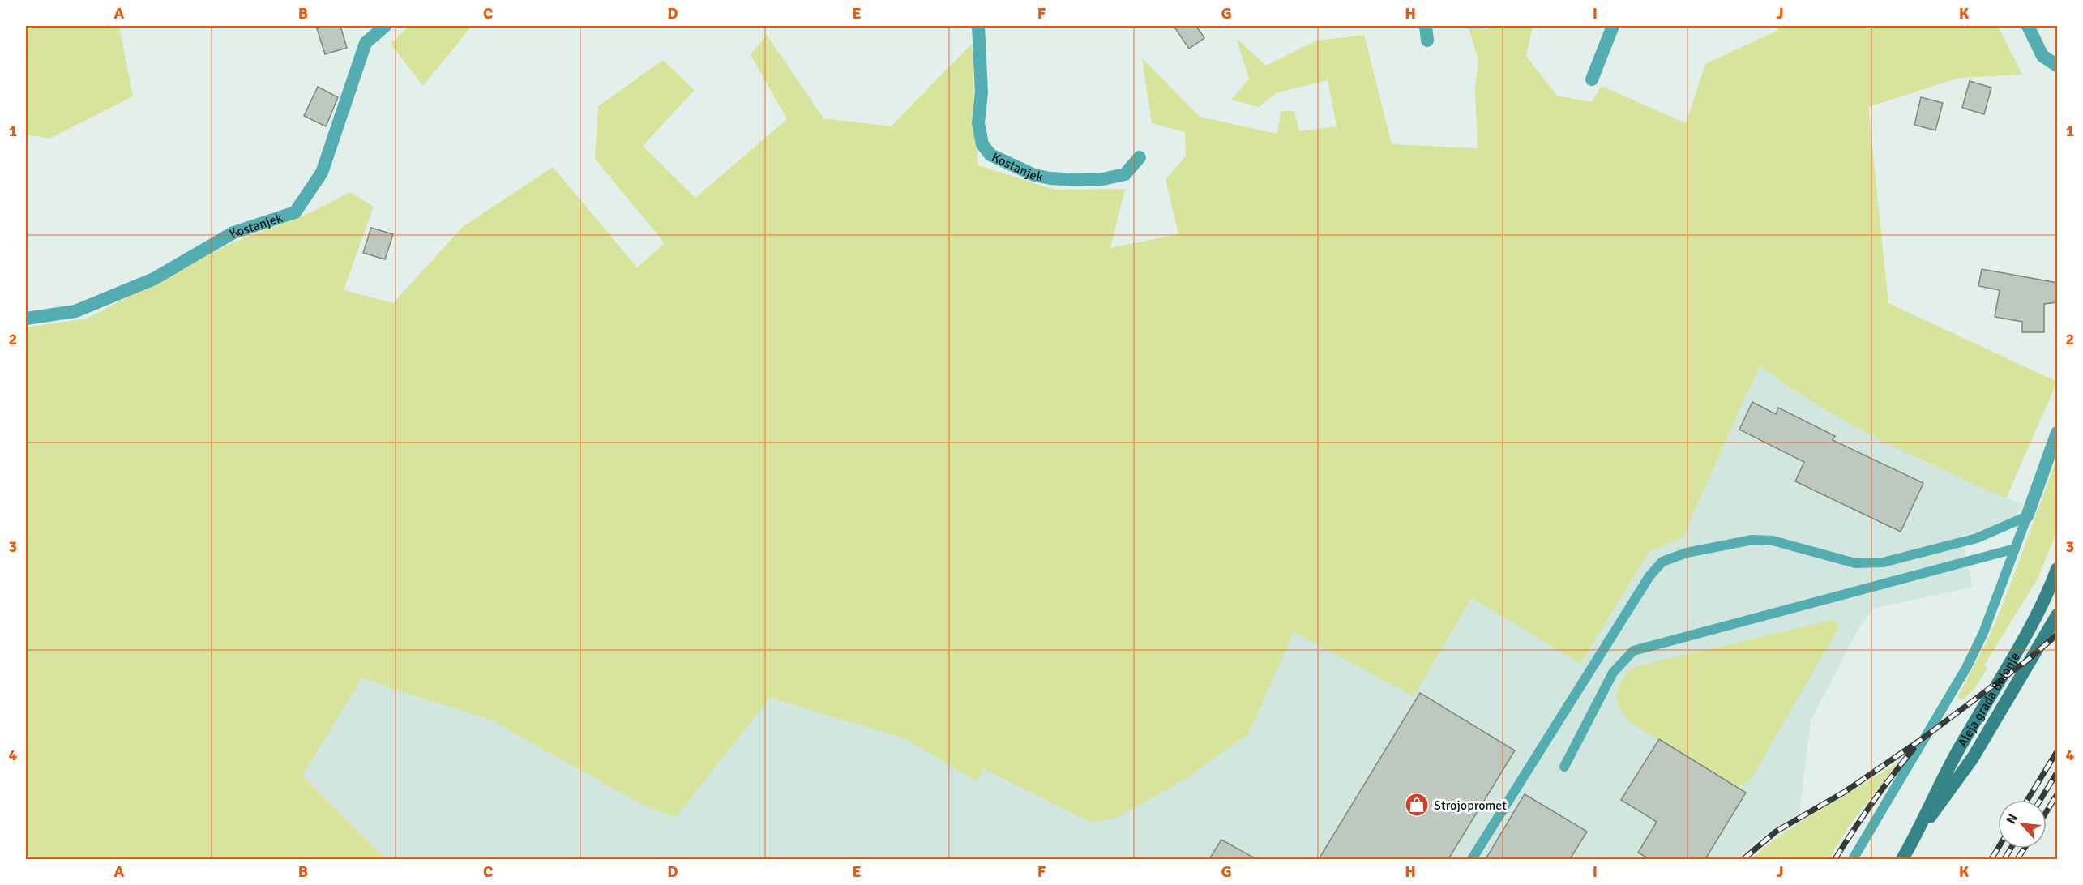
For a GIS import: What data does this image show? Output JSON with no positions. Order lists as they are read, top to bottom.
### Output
{
  "streets": {
    "main road": ["Aleja grada Bolonje"],
    "street": ["Kostanjek"]
  },
  "places": {
    "shop": ["Strojopromet"]
  },
  "north": "top left",
  "grid": {
    "columns": [
      "A",
      "B",
      "C",
      "D",
      "E",
      "F",
      "G",
      "H",
      "I",
      "J",
      "K"
    ],
    "rows": [
      "1",
      "2",
      "3",
      "4"
    ]
  }
}
